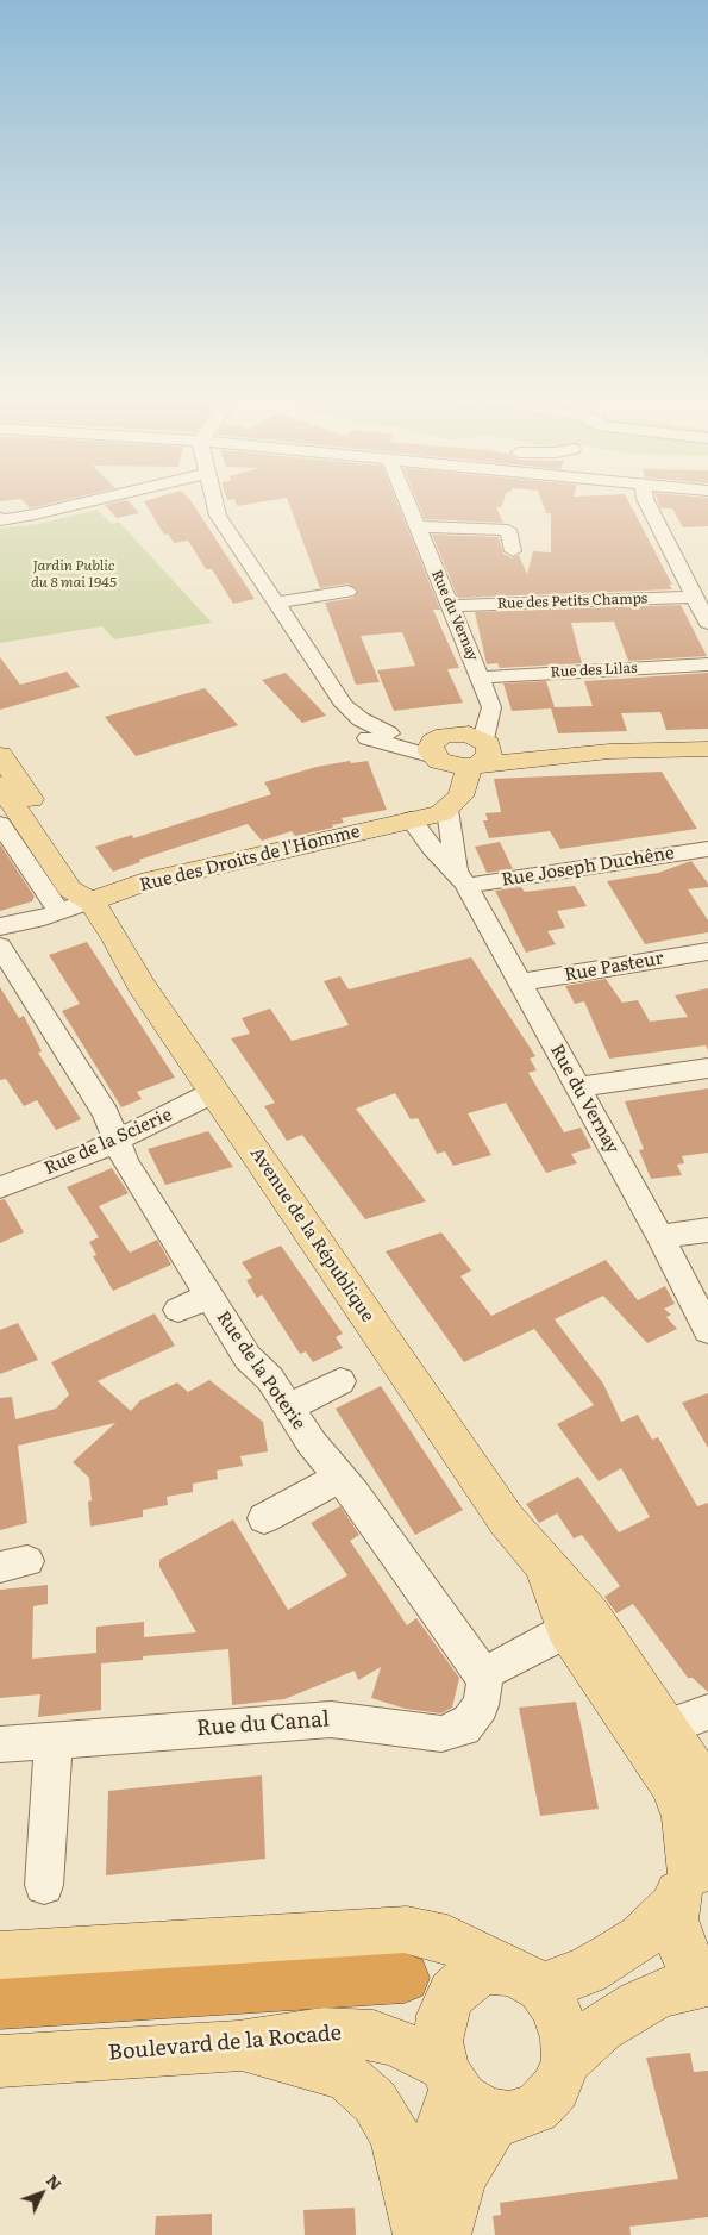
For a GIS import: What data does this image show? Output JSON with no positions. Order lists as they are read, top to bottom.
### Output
{
  "streets": {
    "main road": ["Rue des Droits de l'Homme", "Avenue de la République", "Boulevard de la Rocade"],
    "street": [
      "Rue des Petits Champs",
      "Rue du Vernay",
      "Rue des Lilas",
      "Rue Joseph Duchêne",
      "Rue Pasteur",
      "Rue de la Scierie",
      "Rue de la Poterie",
      "Rue du Canal"
    ]
  },
  "crossings": [
    ["Rue des Petits Champs", "Rue du Vernay"],
    ["Rue du Vernay", "Rue des Lilas"],
    ["Rue du Vernay", "Rue des Droits de l'Homme"],
    ["Rue du Vernay", "Rue Joseph Duchêne"],
    ["Rue du Vernay", "Rue Pasteur"],
    ["Rue des Droits de l'Homme", "Avenue de la République"],
    ["Rue de la Scierie", "Avenue de la République"],
    ["Rue de la Scierie", "Rue de la Poterie"],
    ["Rue de la Poterie", "Rue du Canal"]
  ],
  "parks": ["Jardin Public du 8 mai 1945"],
  "north": "top right"
}
